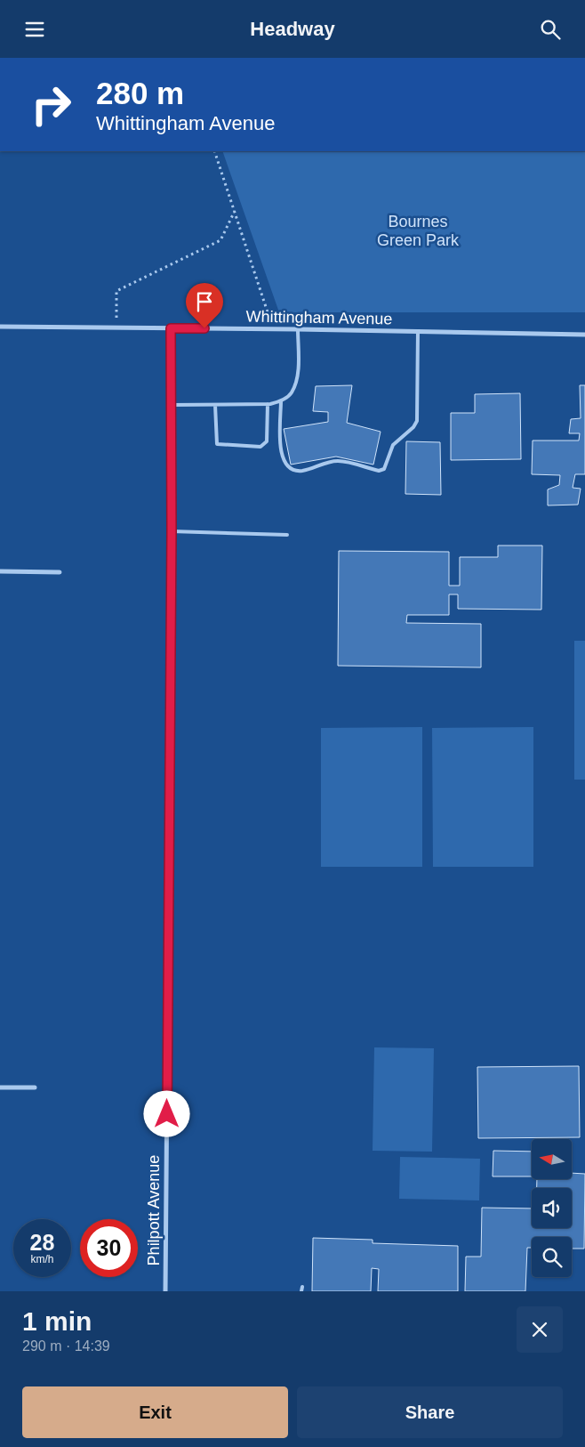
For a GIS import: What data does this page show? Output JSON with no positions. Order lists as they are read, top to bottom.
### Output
{
  "streets": {
    "street": ["Whittingham Avenue", "Philpott Avenue"]
  },
  "crossings": [
    ["Whittingham Avenue", "Philpott Avenue"]
  ],
  "parks": ["Bournes Green Park"],
  "north": "left",
  "page": {
    "header": "Headway",
    "turn": ["280 m", "Whittingham Avenue"],
    "speed": "28 km/h",
    "limit": "30",
    "heading": ["1 min", "290 m · 14:39"],
    "buttons": ["Exit", "Share"]
  }
}
